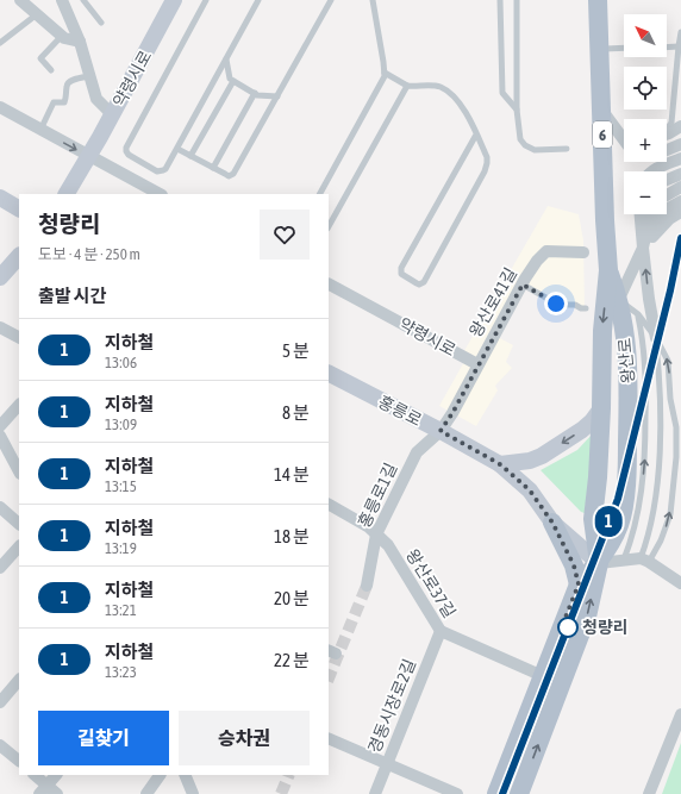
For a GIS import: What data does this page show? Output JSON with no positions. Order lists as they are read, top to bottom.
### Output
{
  "streets": {
    "main road": [
      "약령시로",
      "6",
      "왕산로",
      "홍릉로"
    ],
    "street": [
      "왕산로41길",
      "홍릉로1길",
      "왕산로37길",
      "경동시장로2길"
    ]
  },
  "crossings": [
    ["약령시로", "왕산로41길"],
    ["왕산로41길", "홍릉로"],
    ["왕산로41길", "홍릉로1길"],
    ["왕산로", "홍릉로"],
    ["왕산로", "왕산로37길"],
    ["홍릉로", "홍릉로1길"],
    ["홍릉로1길", "왕산로37길"],
    ["왕산로37길", "경동시장로2길"]
  ],
  "places": ["청량리"],
  "lines": ["metro line 1"],
  "north": "top left",
  "page": {
    "on_map": "1",
    "map_buttons": ["+", "−"],
    "heading": [
      ["청량리", "도보 · 4 분 · 250 m"],
      "출발 시간"
    ],
    "list": [
      {
        "mark": "1",
        "name": "지하철",
        "note": "13:06",
        "value": "5 분"
      },
      {
        "mark": "1",
        "name": "지하철",
        "note": "13:09",
        "value": "8 분"
      },
      {
        "mark": "1",
        "name": "지하철",
        "note": "13:15",
        "value": "14 분"
      },
      {
        "mark": "1",
        "name": "지하철",
        "note": "13:19",
        "value": "18 분"
      },
      {
        "mark": "1",
        "name": "지하철",
        "note": "13:21",
        "value": "20 분"
      },
      {
        "mark": "1",
        "name": "지하철",
        "note": "13:23",
        "value": "22 분"
      }
    ],
    "buttons": ["길찾기", "승차권"]
  }
}
